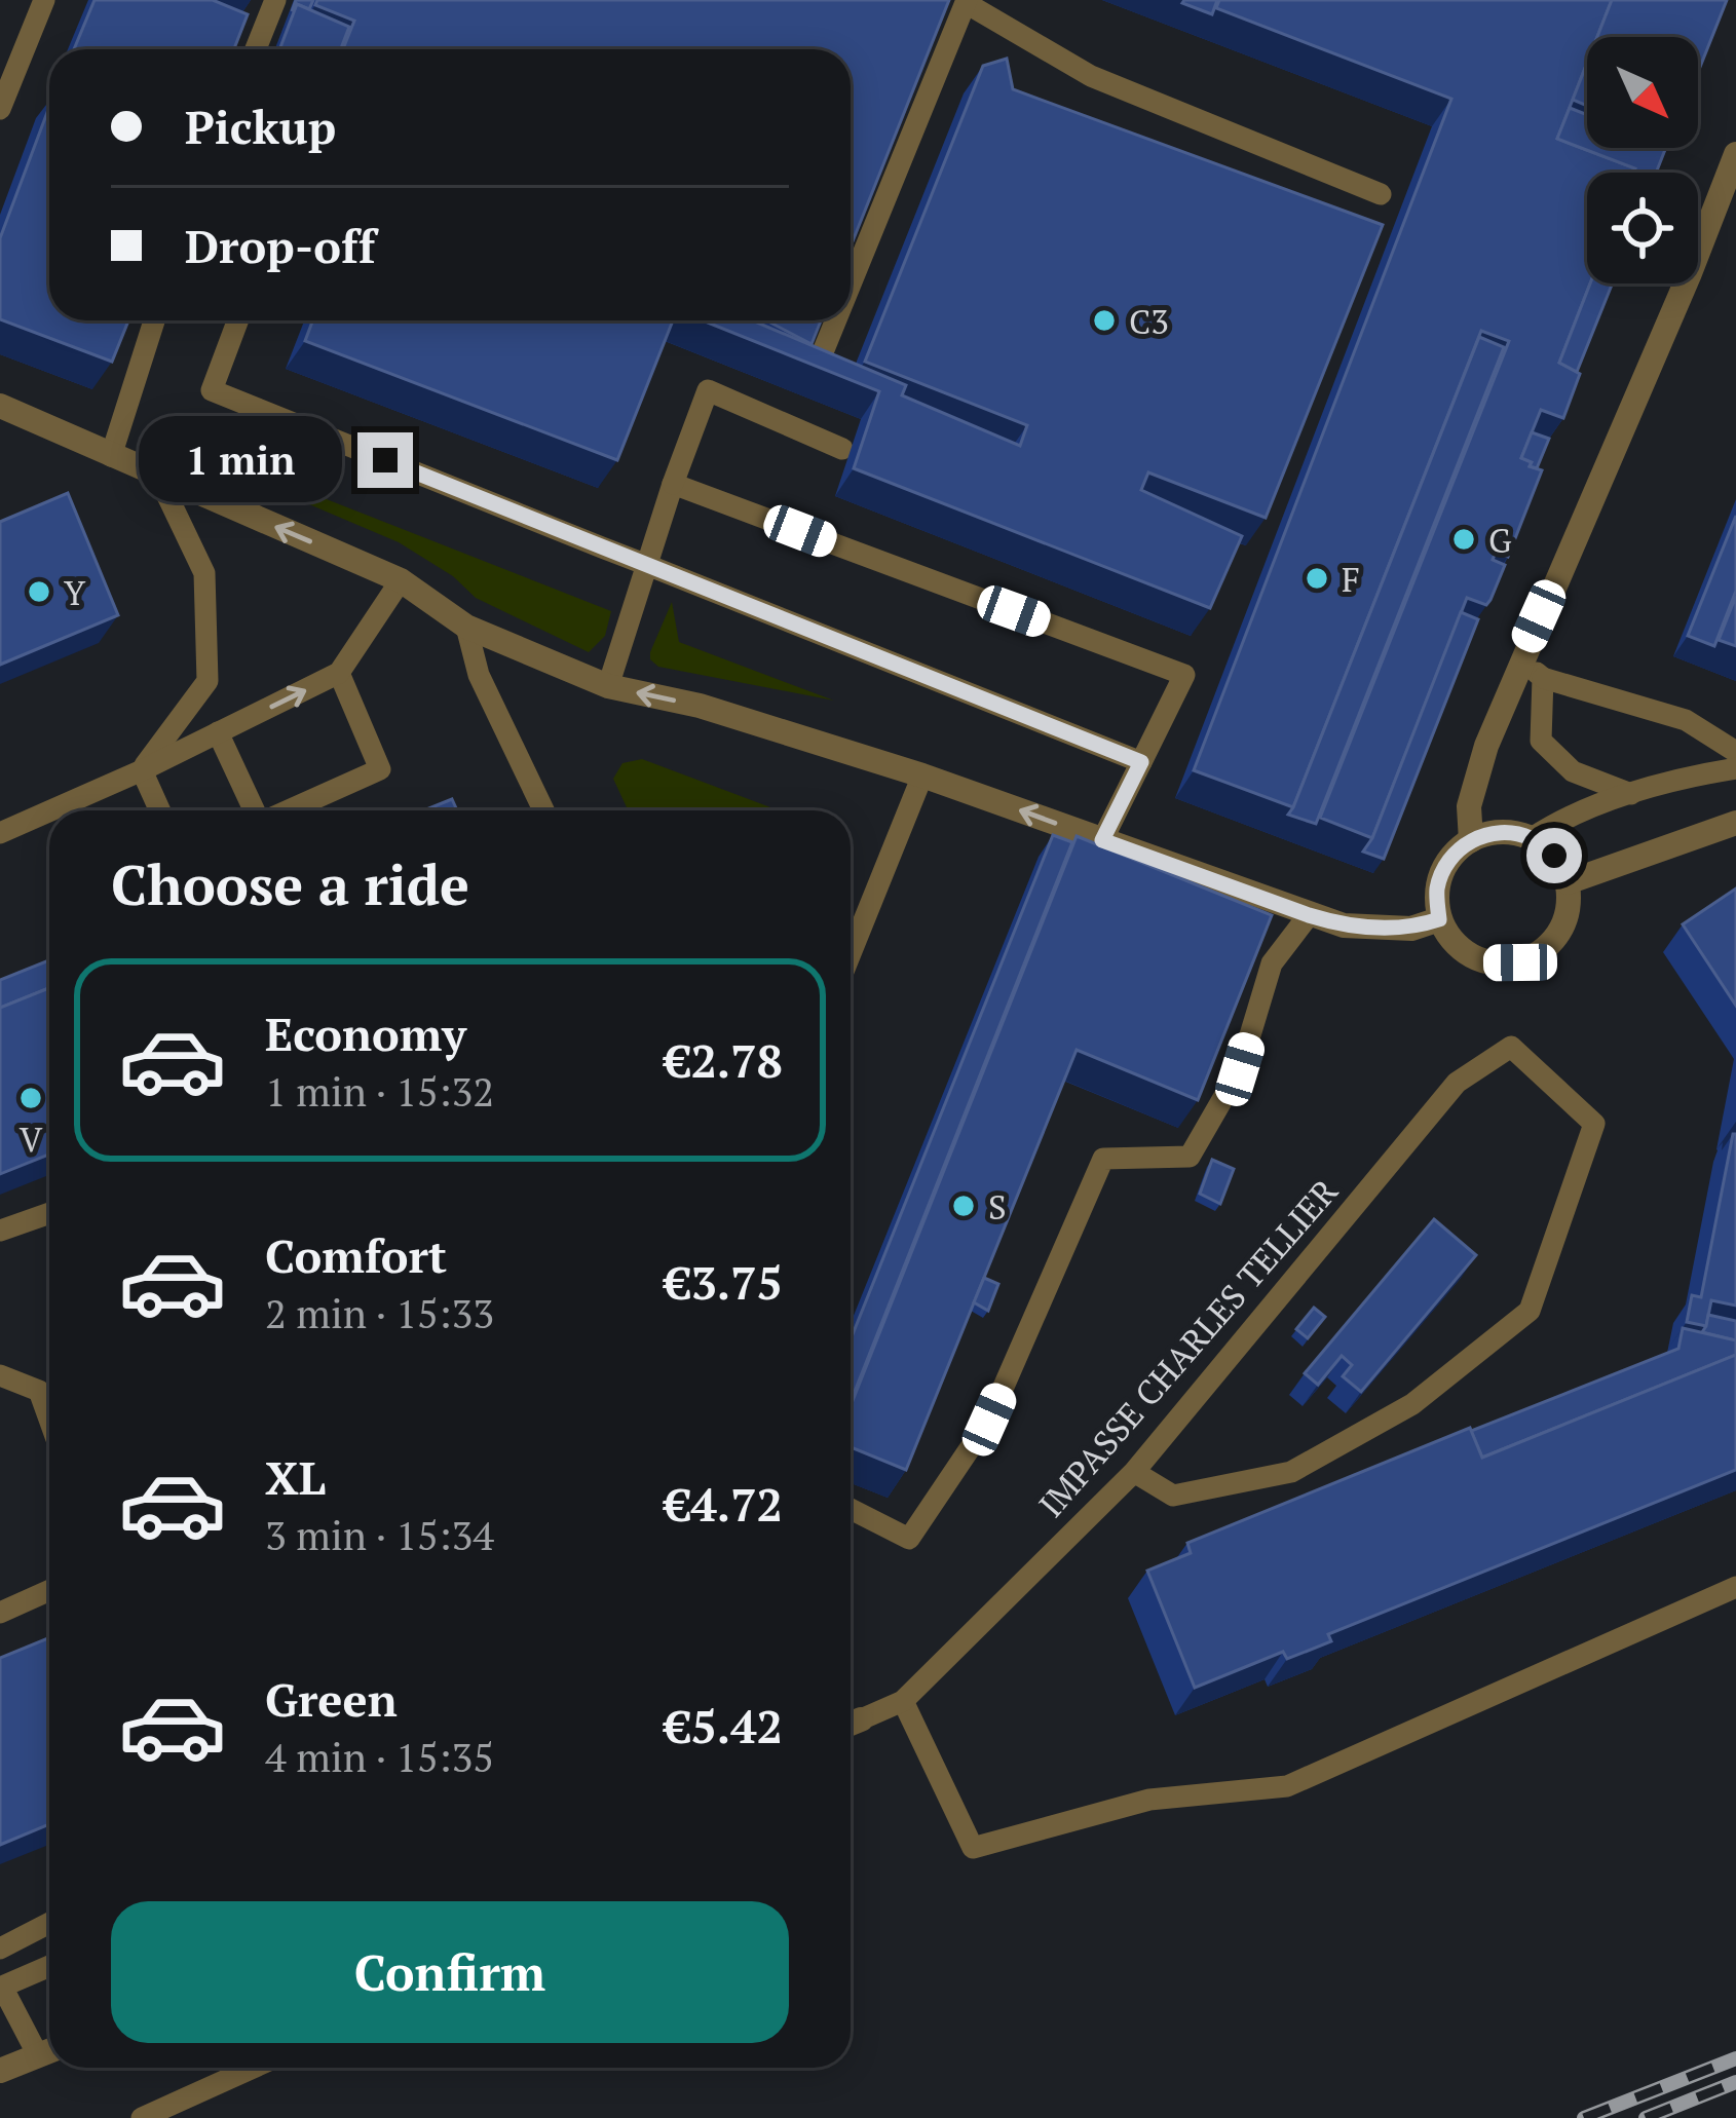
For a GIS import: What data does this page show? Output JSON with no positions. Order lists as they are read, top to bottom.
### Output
{
  "streets": {
    "lane": ["IMPASSE CHARLES TELLIER"]
  },
  "places": [
    "C3",
    "G",
    "F",
    "Y",
    "V",
    "S"
  ],
  "north": "bottom right",
  "page": {
    "banner": ["Pickup", "Drop-off"],
    "bubble": "1 min",
    "heading": "Choose a ride",
    "list": [
      {
        "name": "Economy",
        "note": "1 min · 15:32",
        "value": "€2.78"
      },
      {
        "name": "Comfort",
        "note": "2 min · 15:33",
        "value": "€3.75"
      },
      {
        "name": "XL",
        "note": "3 min · 15:34",
        "value": "€4.72"
      },
      {
        "name": "Green",
        "note": "4 min · 15:35",
        "value": "€5.42"
      }
    ],
    "buttons": "Confirm"
  }
}
